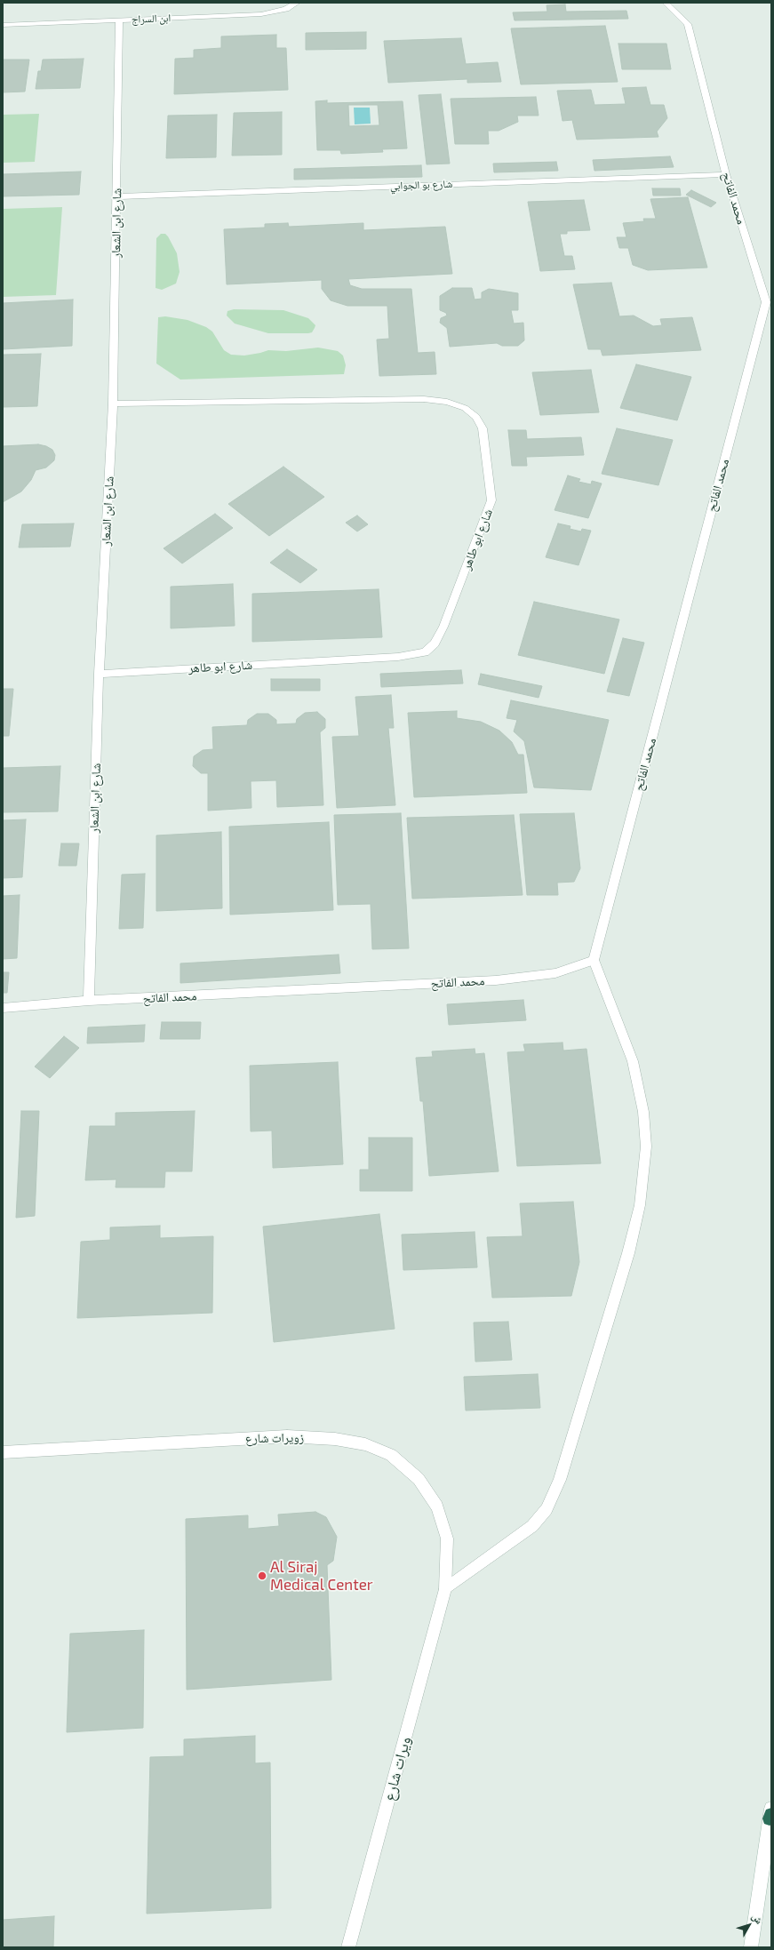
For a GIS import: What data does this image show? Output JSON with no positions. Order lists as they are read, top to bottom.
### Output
{
  "streets": {
    "street": [
      "ابن السراج",
      "شارع بو الجوابي",
      "محمد الفاتح",
      "شارع ابن الشعار",
      "شارع ابو طاهر",
      "زويرات شارع",
      "ويرات شارع"
    ]
  },
  "crossings": [
    ["ابن السراج", "شارع ابن الشعار"],
    ["شارع بو الجوابي", "محمد الفاتح"],
    ["شارع بو الجوابي", "شارع ابن الشعار"],
    ["محمد الفاتح", "شارع ابن الشعار"],
    ["شارع ابن الشعار", "شارع ابو طاهر"],
    ["زويرات شارع", "ويرات شارع"]
  ],
  "places": ["Al Siraj Medical Center"],
  "north": "top right"
}
